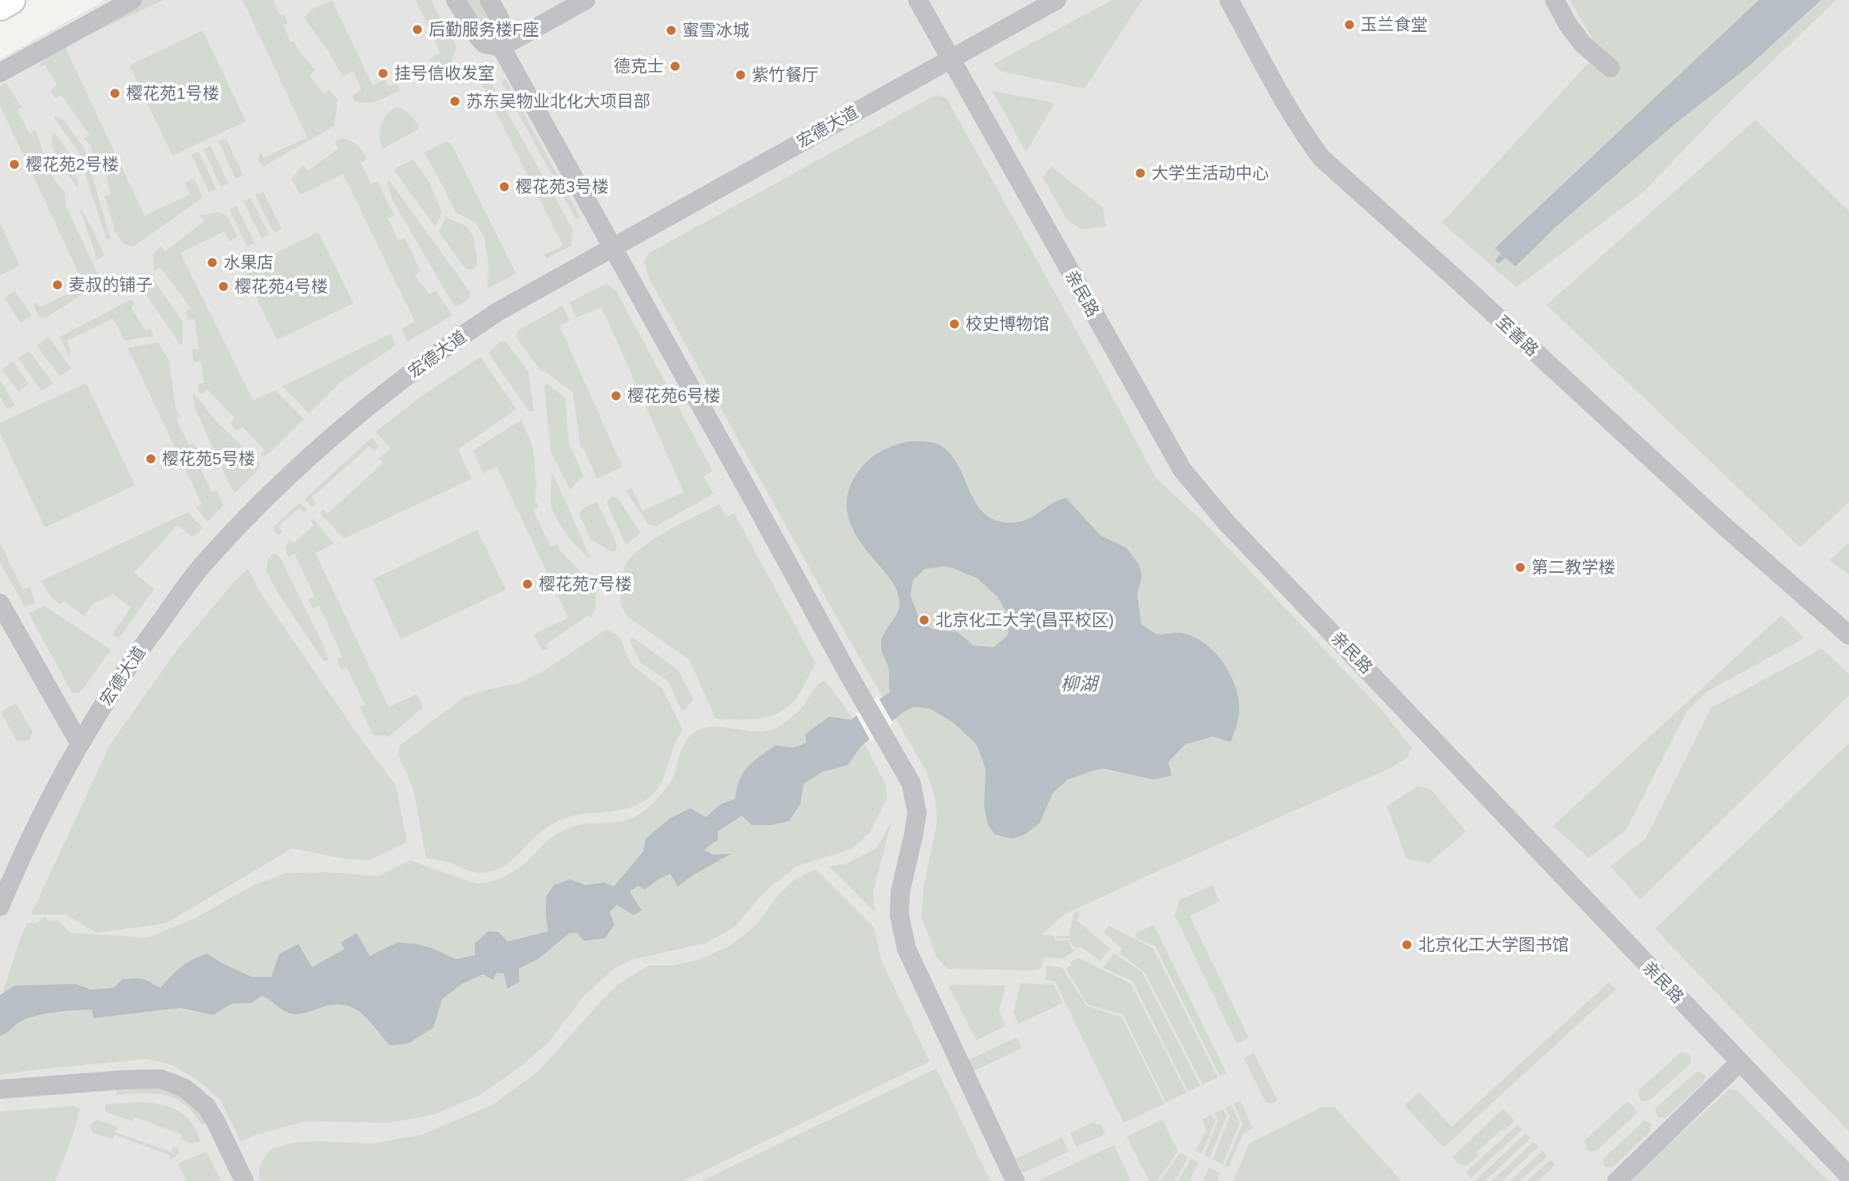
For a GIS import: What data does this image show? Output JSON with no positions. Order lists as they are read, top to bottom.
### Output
{
  "streets": {
    "street": ["宏德大道", "亲民路", "至善路"]
  },
  "crossings": [
    ["宏德大道", "亲民路"]
  ],
  "water": ["柳湖"],
  "places": [
    "玉兰食堂",
    "后勤服务楼F座",
    "蜜雪冰城",
    "德克士",
    "挂号信收发室",
    "紫竹餐厅",
    "樱花苑1号楼",
    "苏东吴物业北化大项目部",
    "樱花苑2号楼",
    "大学生活动中心",
    "樱花苑3号楼",
    "水果店",
    "麦叔的铺子",
    "樱花苑4号楼",
    "校史博物馆",
    "樱花苑6号楼",
    "樱花苑5号楼",
    "第二教学楼",
    "樱花苑7号楼",
    "北京化工大学(昌平校区)",
    "北京化工大学图书馆"
  ]
}
